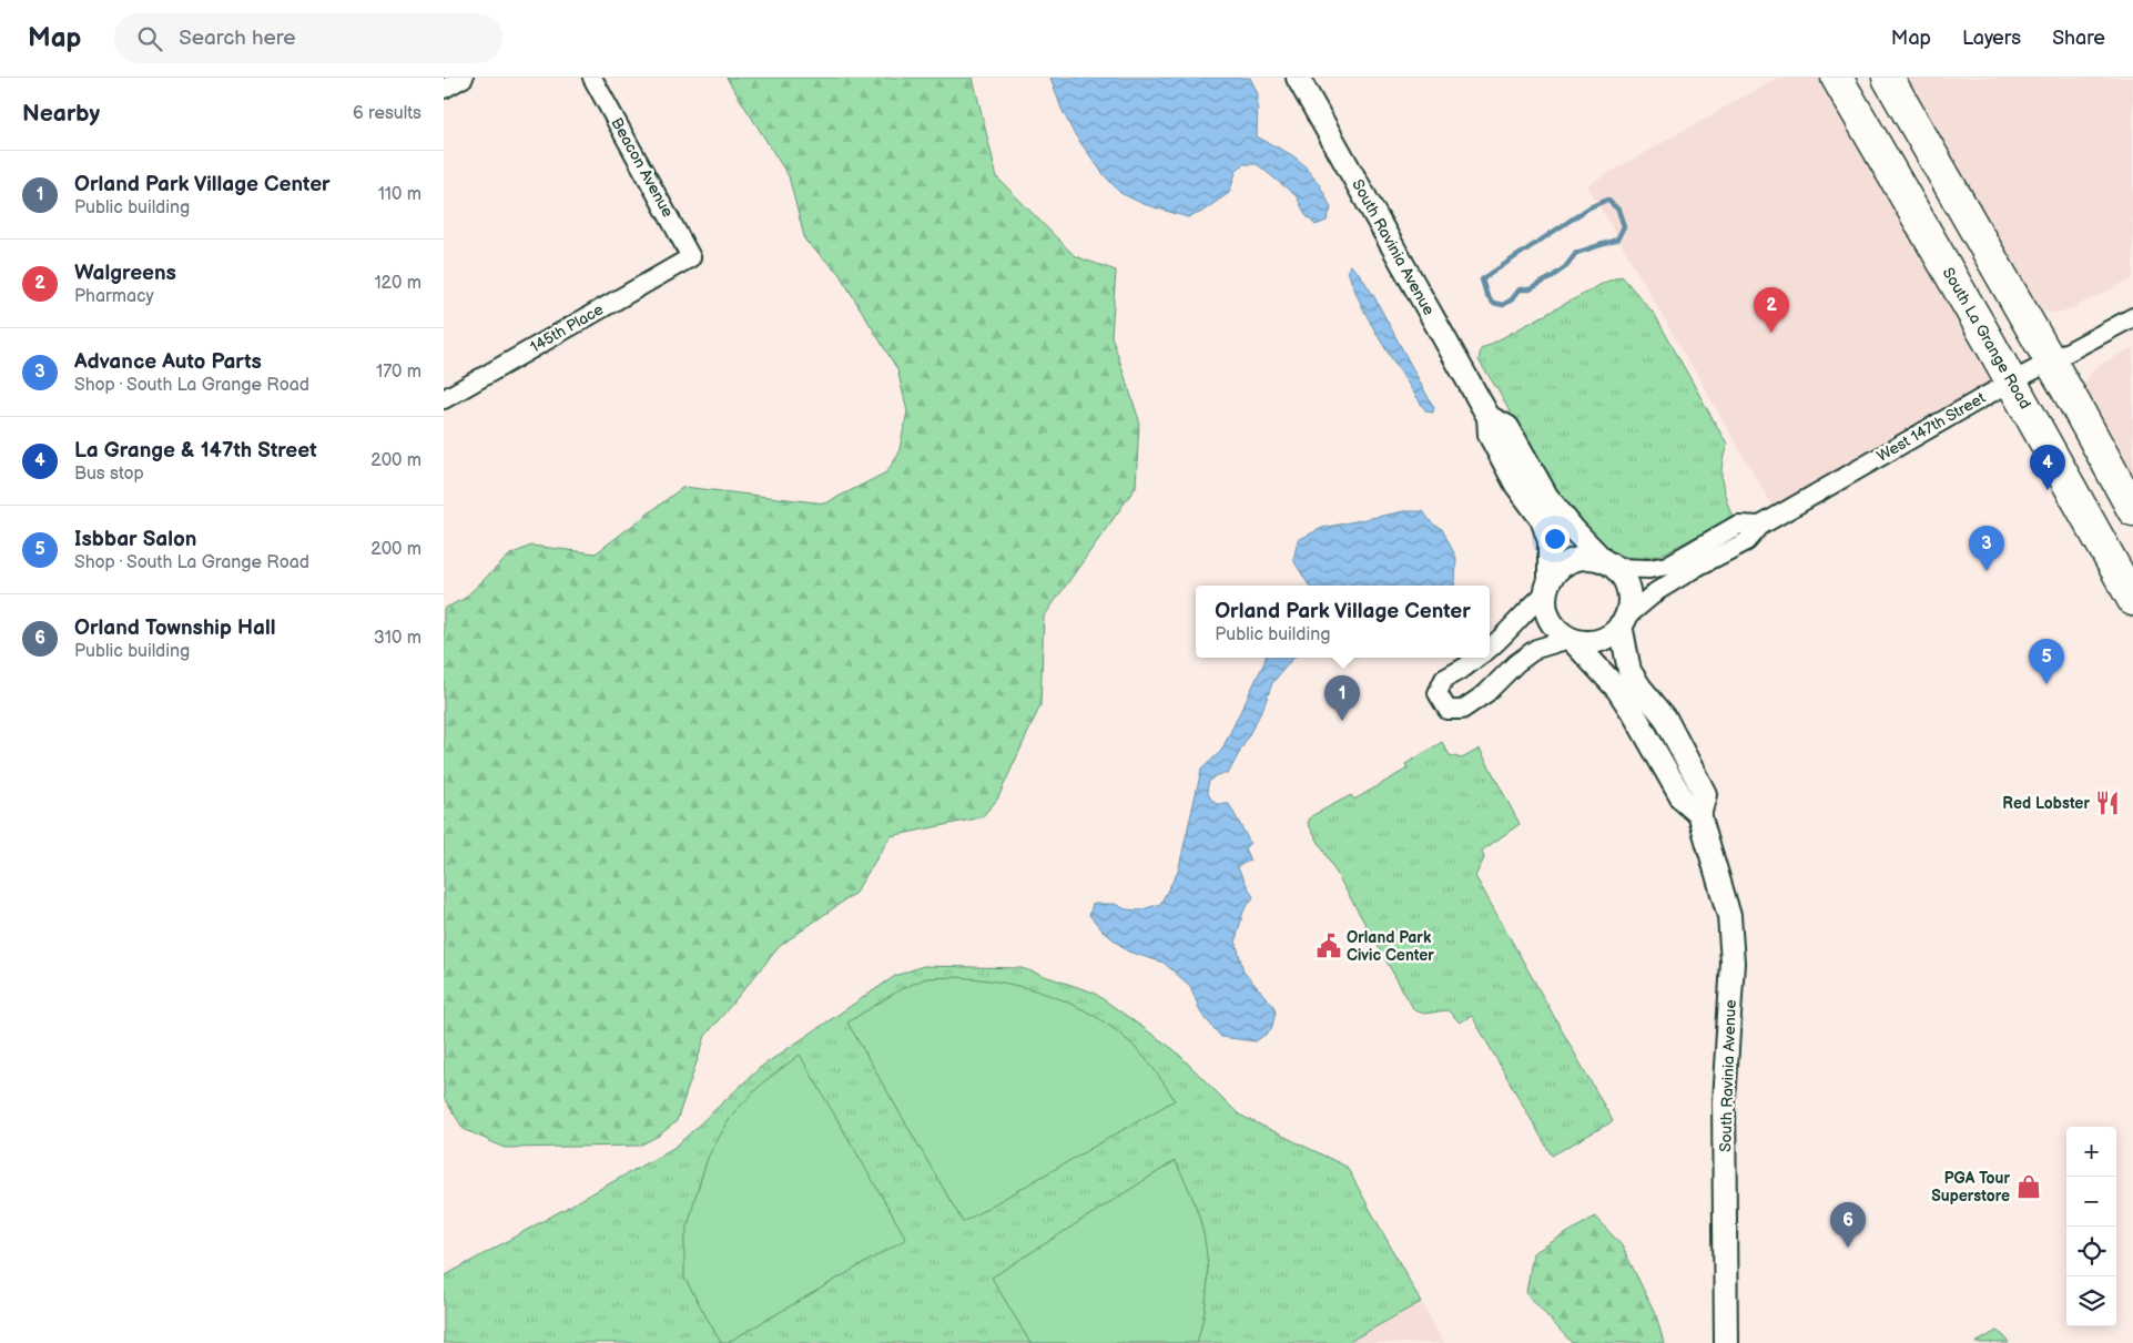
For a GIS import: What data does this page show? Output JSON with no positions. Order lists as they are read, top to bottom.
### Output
{
  "streets": {
    "highway": ["South La Grange Road"],
    "street": [
      "Beacon Avenue",
      "South Ravinia Avenue",
      "145th Place",
      "West 147th Street"
    ]
  },
  "crossings": [
    ["Beacon Avenue", "145th Place"],
    ["South Ravinia Avenue", "West 147th Street"],
    ["South La Grange Road", "West 147th Street"]
  ],
  "places": {
    "restaurant": ["Red Lobster"],
    "public building": ["Orland Park Civic Center"],
    "shop": ["PGA Tour Superstore"]
  },
  "page": {
    "header": "Map",
    "search": "Search here",
    "nav": ["Map", "Layers", "Share"],
    "heading": ["Nearby", "6 results"],
    "list": [
      {
        "mark": "1",
        "name": "Orland Park Village Center",
        "note": "Public building",
        "value": "110 m"
      },
      {
        "mark": "2",
        "name": "Walgreens",
        "note": "Pharmacy",
        "value": "120 m"
      },
      {
        "mark": "3",
        "name": "Advance Auto Parts",
        "note": "Shop · South La Grange Road",
        "value": "170 m"
      },
      {
        "mark": "4",
        "name": "La Grange & 147th Street",
        "note": "Bus stop",
        "value": "200 m"
      },
      {
        "mark": "5",
        "name": "Isbbar Salon",
        "note": "Shop · South La Grange Road",
        "value": "200 m"
      },
      {
        "mark": "6",
        "name": "Orland Township Hall",
        "note": "Public building",
        "value": "310 m"
      }
    ],
    "pins": [
      "2",
      "4",
      "3",
      "5",
      "1",
      "6"
    ],
    "popup": ["Orland Park Village Center", "Public building"],
    "map_buttons": ["+", "−"]
  }
}
